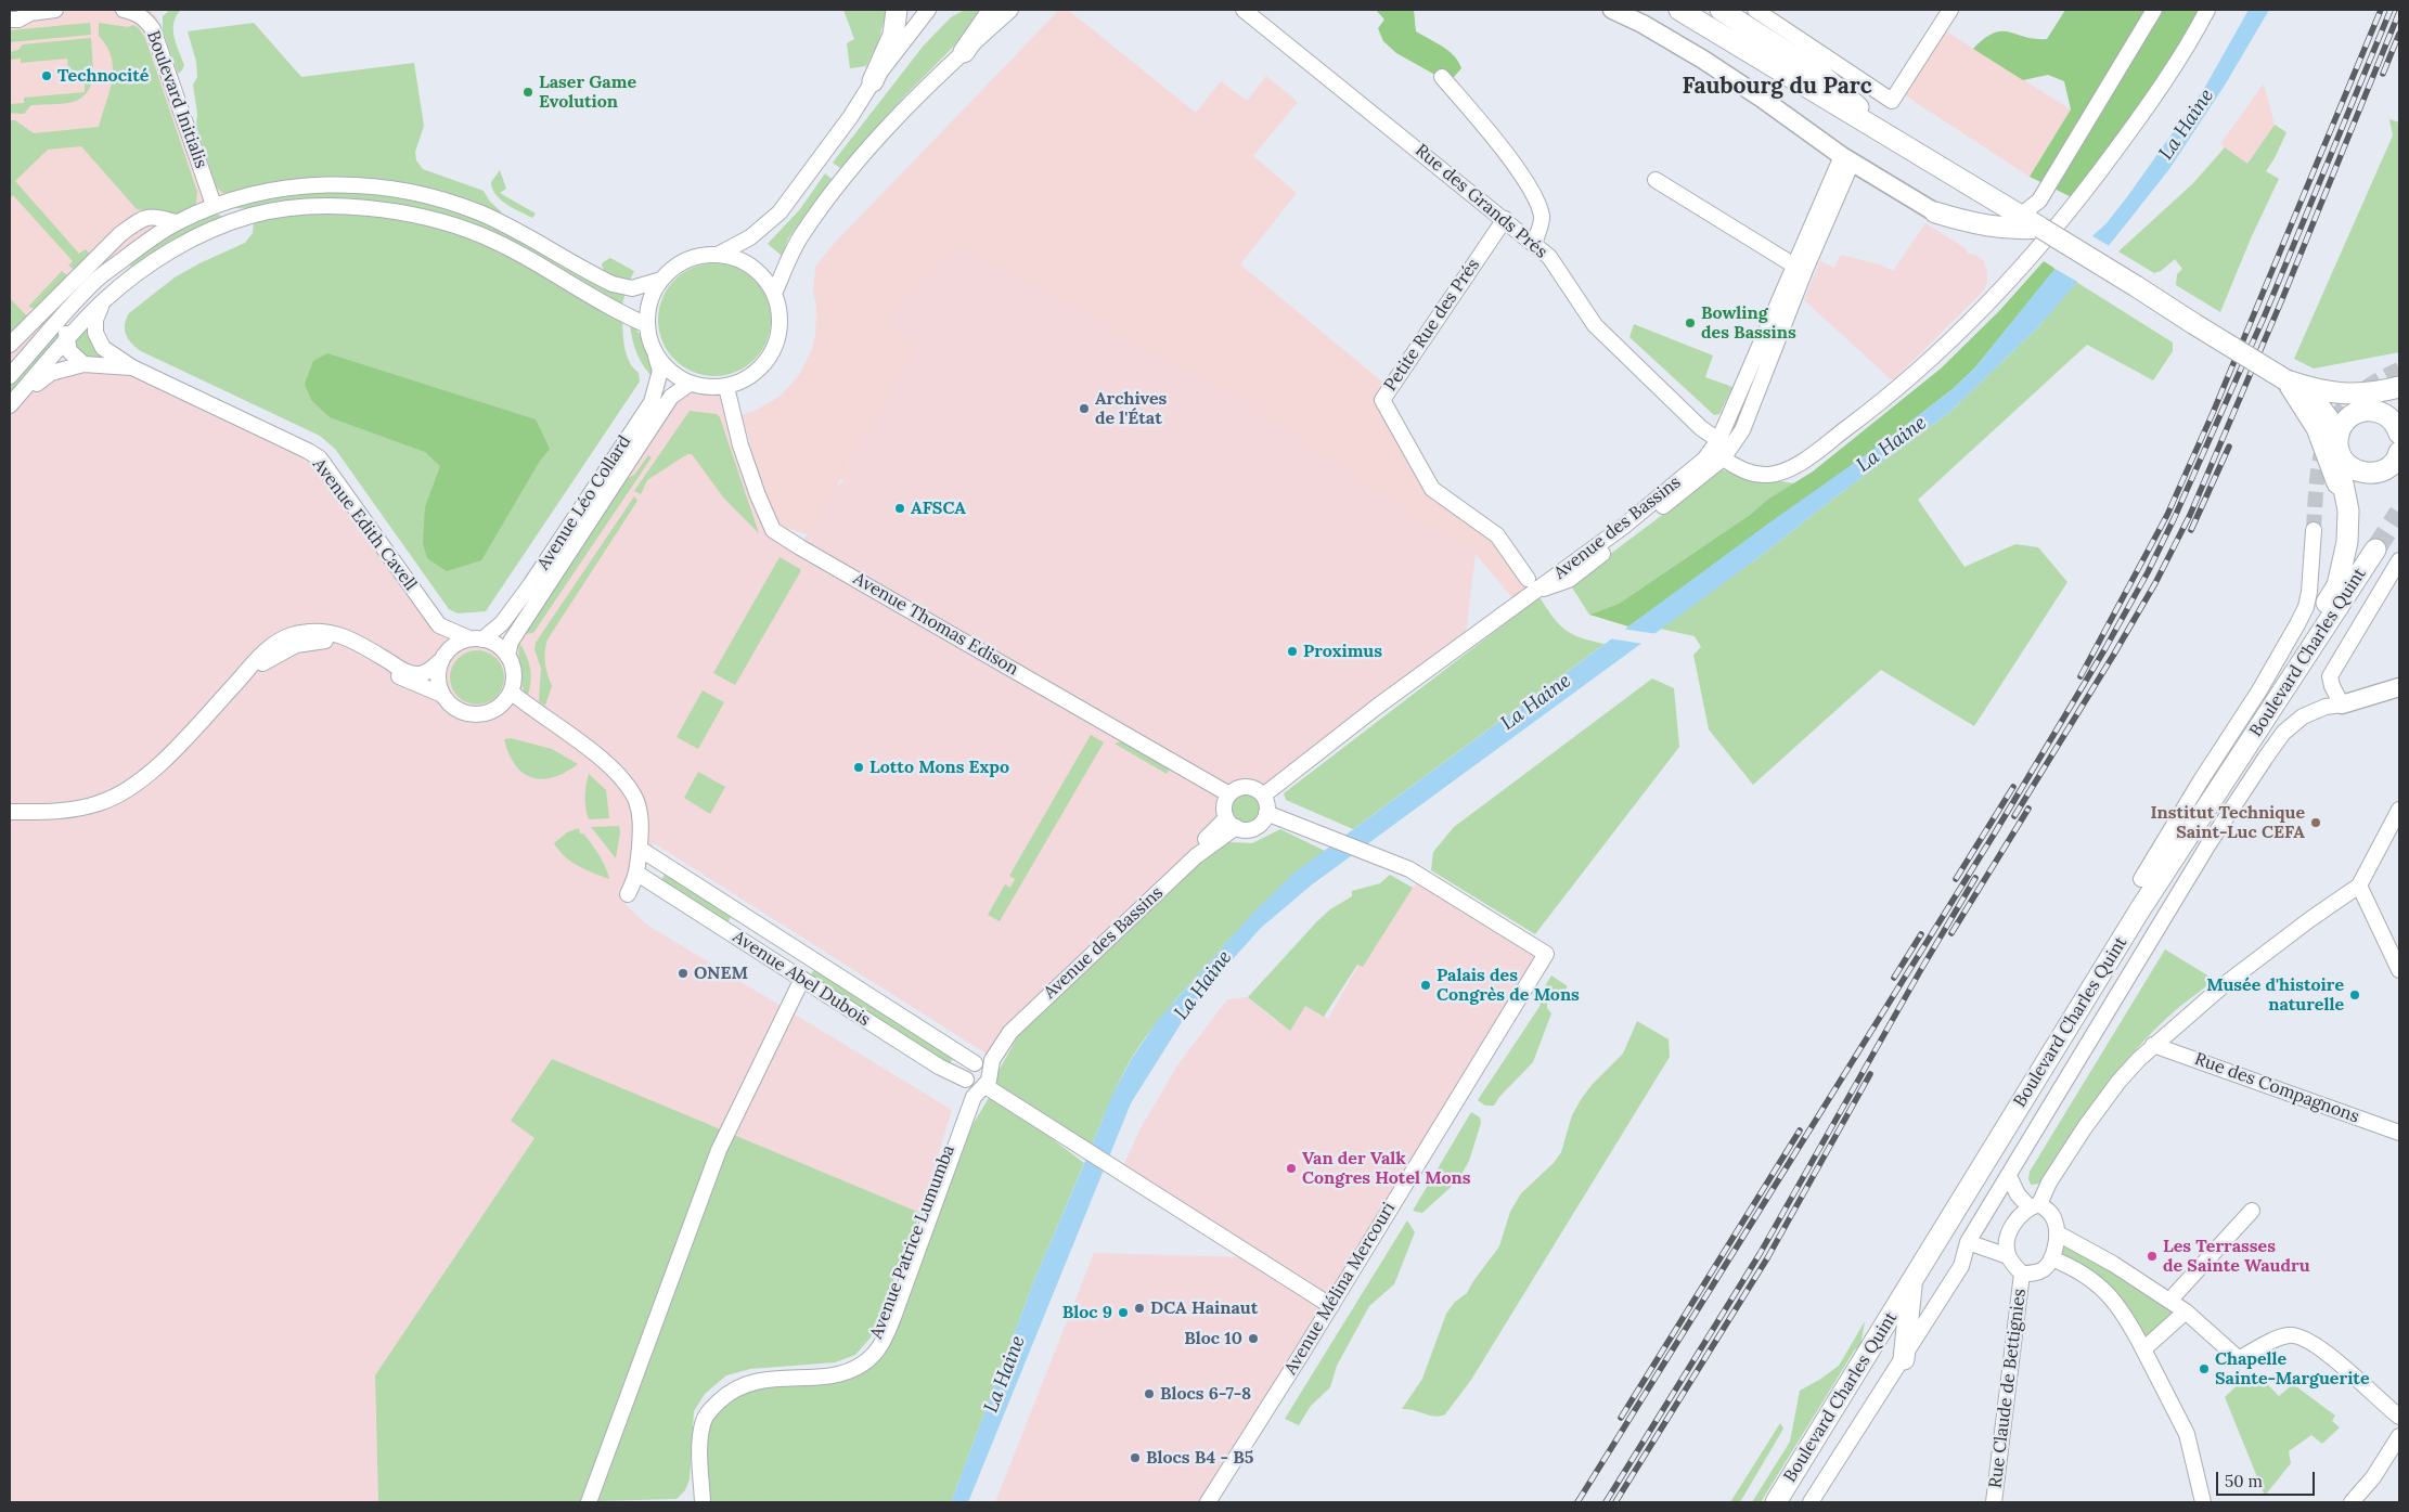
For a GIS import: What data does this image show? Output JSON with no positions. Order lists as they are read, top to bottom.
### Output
{
  "streets": {
    "highway": ["Boulevard Charles Quint"],
    "street": [
      "Boulevard Initialis",
      "Rue des Grands Prés",
      "Petite Rue des Prés",
      "Avenue Léo Collard",
      "Avenue Edith Cavell",
      "Avenue des Bassins",
      "Avenue Thomas Edison",
      "Avenue Abel Dubois",
      "Rue des Compagnons",
      "Avenue Patrice Lumumba",
      "Avenue Mélina Mercouri",
      "Rue Claude de Bettignies"
    ]
  },
  "crossings": [
    ["Rue des Grands Prés", "Petite Rue des Prés"],
    ["Rue des Grands Prés", "Avenue des Bassins"],
    ["Avenue Léo Collard", "Avenue Edith Cavell"],
    ["Avenue Léo Collard", "Avenue Thomas Edison"],
    ["Avenue des Bassins", "Avenue Thomas Edison"],
    ["Avenue des Bassins", "Avenue Abel Dubois"],
    ["Avenue des Bassins", "Avenue Patrice Lumumba"],
    ["Avenue des Bassins", "Avenue Mélina Mercouri"],
    ["Avenue Thomas Edison", "Avenue Mélina Mercouri"],
    ["Avenue Abel Dubois", "Avenue Patrice Lumumba"]
  ],
  "districts": ["Faubourg du Parc"],
  "water": ["La Haine"],
  "places": [
    "Technocité",
    "Laser Game Evolution",
    "Bowling des Bassins",
    "Archives de l'État",
    "AFSCA",
    "Proximus",
    "Lotto Mons Expo",
    "Institut Technique Saint-Luc CEFA",
    "ONEM",
    "Palais des Congrès de Mons",
    "Musée d'histoire naturelle",
    "Van der Valk Congres Hotel Mons",
    "Les Terrasses de Sainte Waudru",
    "DCA Hainaut",
    "Bloc 9",
    "Bloc 10",
    "Chapelle Sainte-Marguerite",
    "Blocs 6-7-8",
    "Blocs B4 - B5"
  ],
  "scale_bar": "50 m"
}
